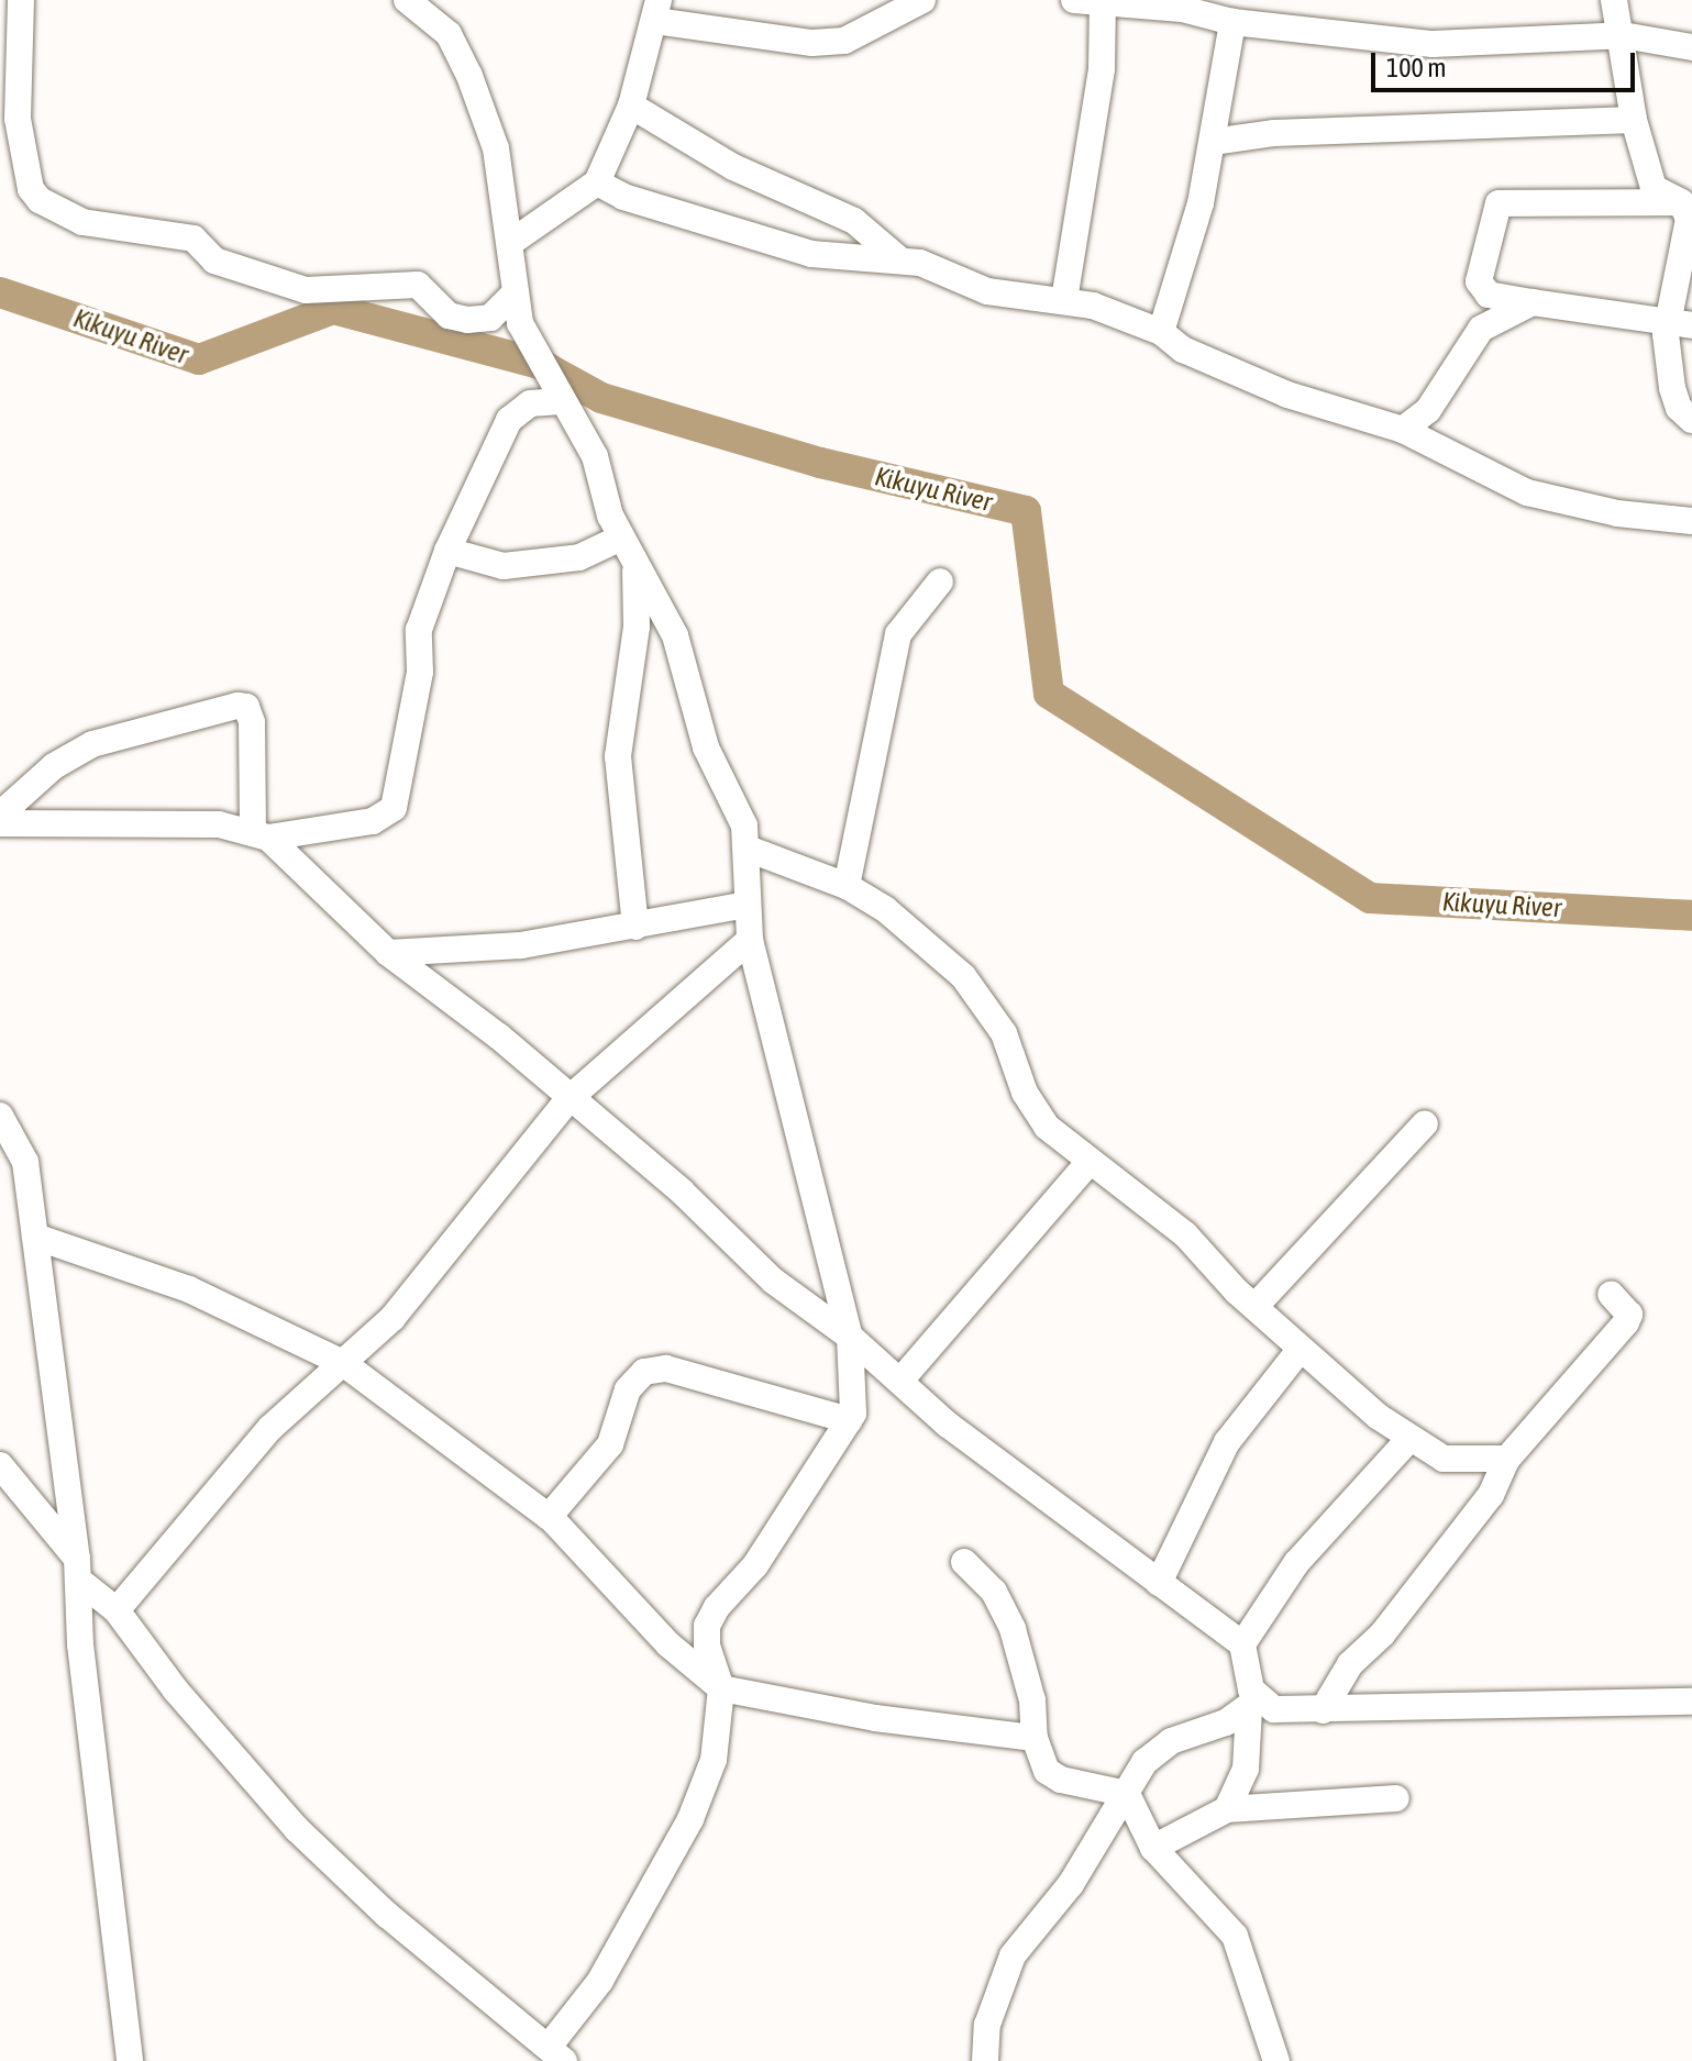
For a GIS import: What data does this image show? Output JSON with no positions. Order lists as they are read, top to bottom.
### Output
{
  "water": ["Kikuyu River"],
  "scale_bar": "100 m"
}
